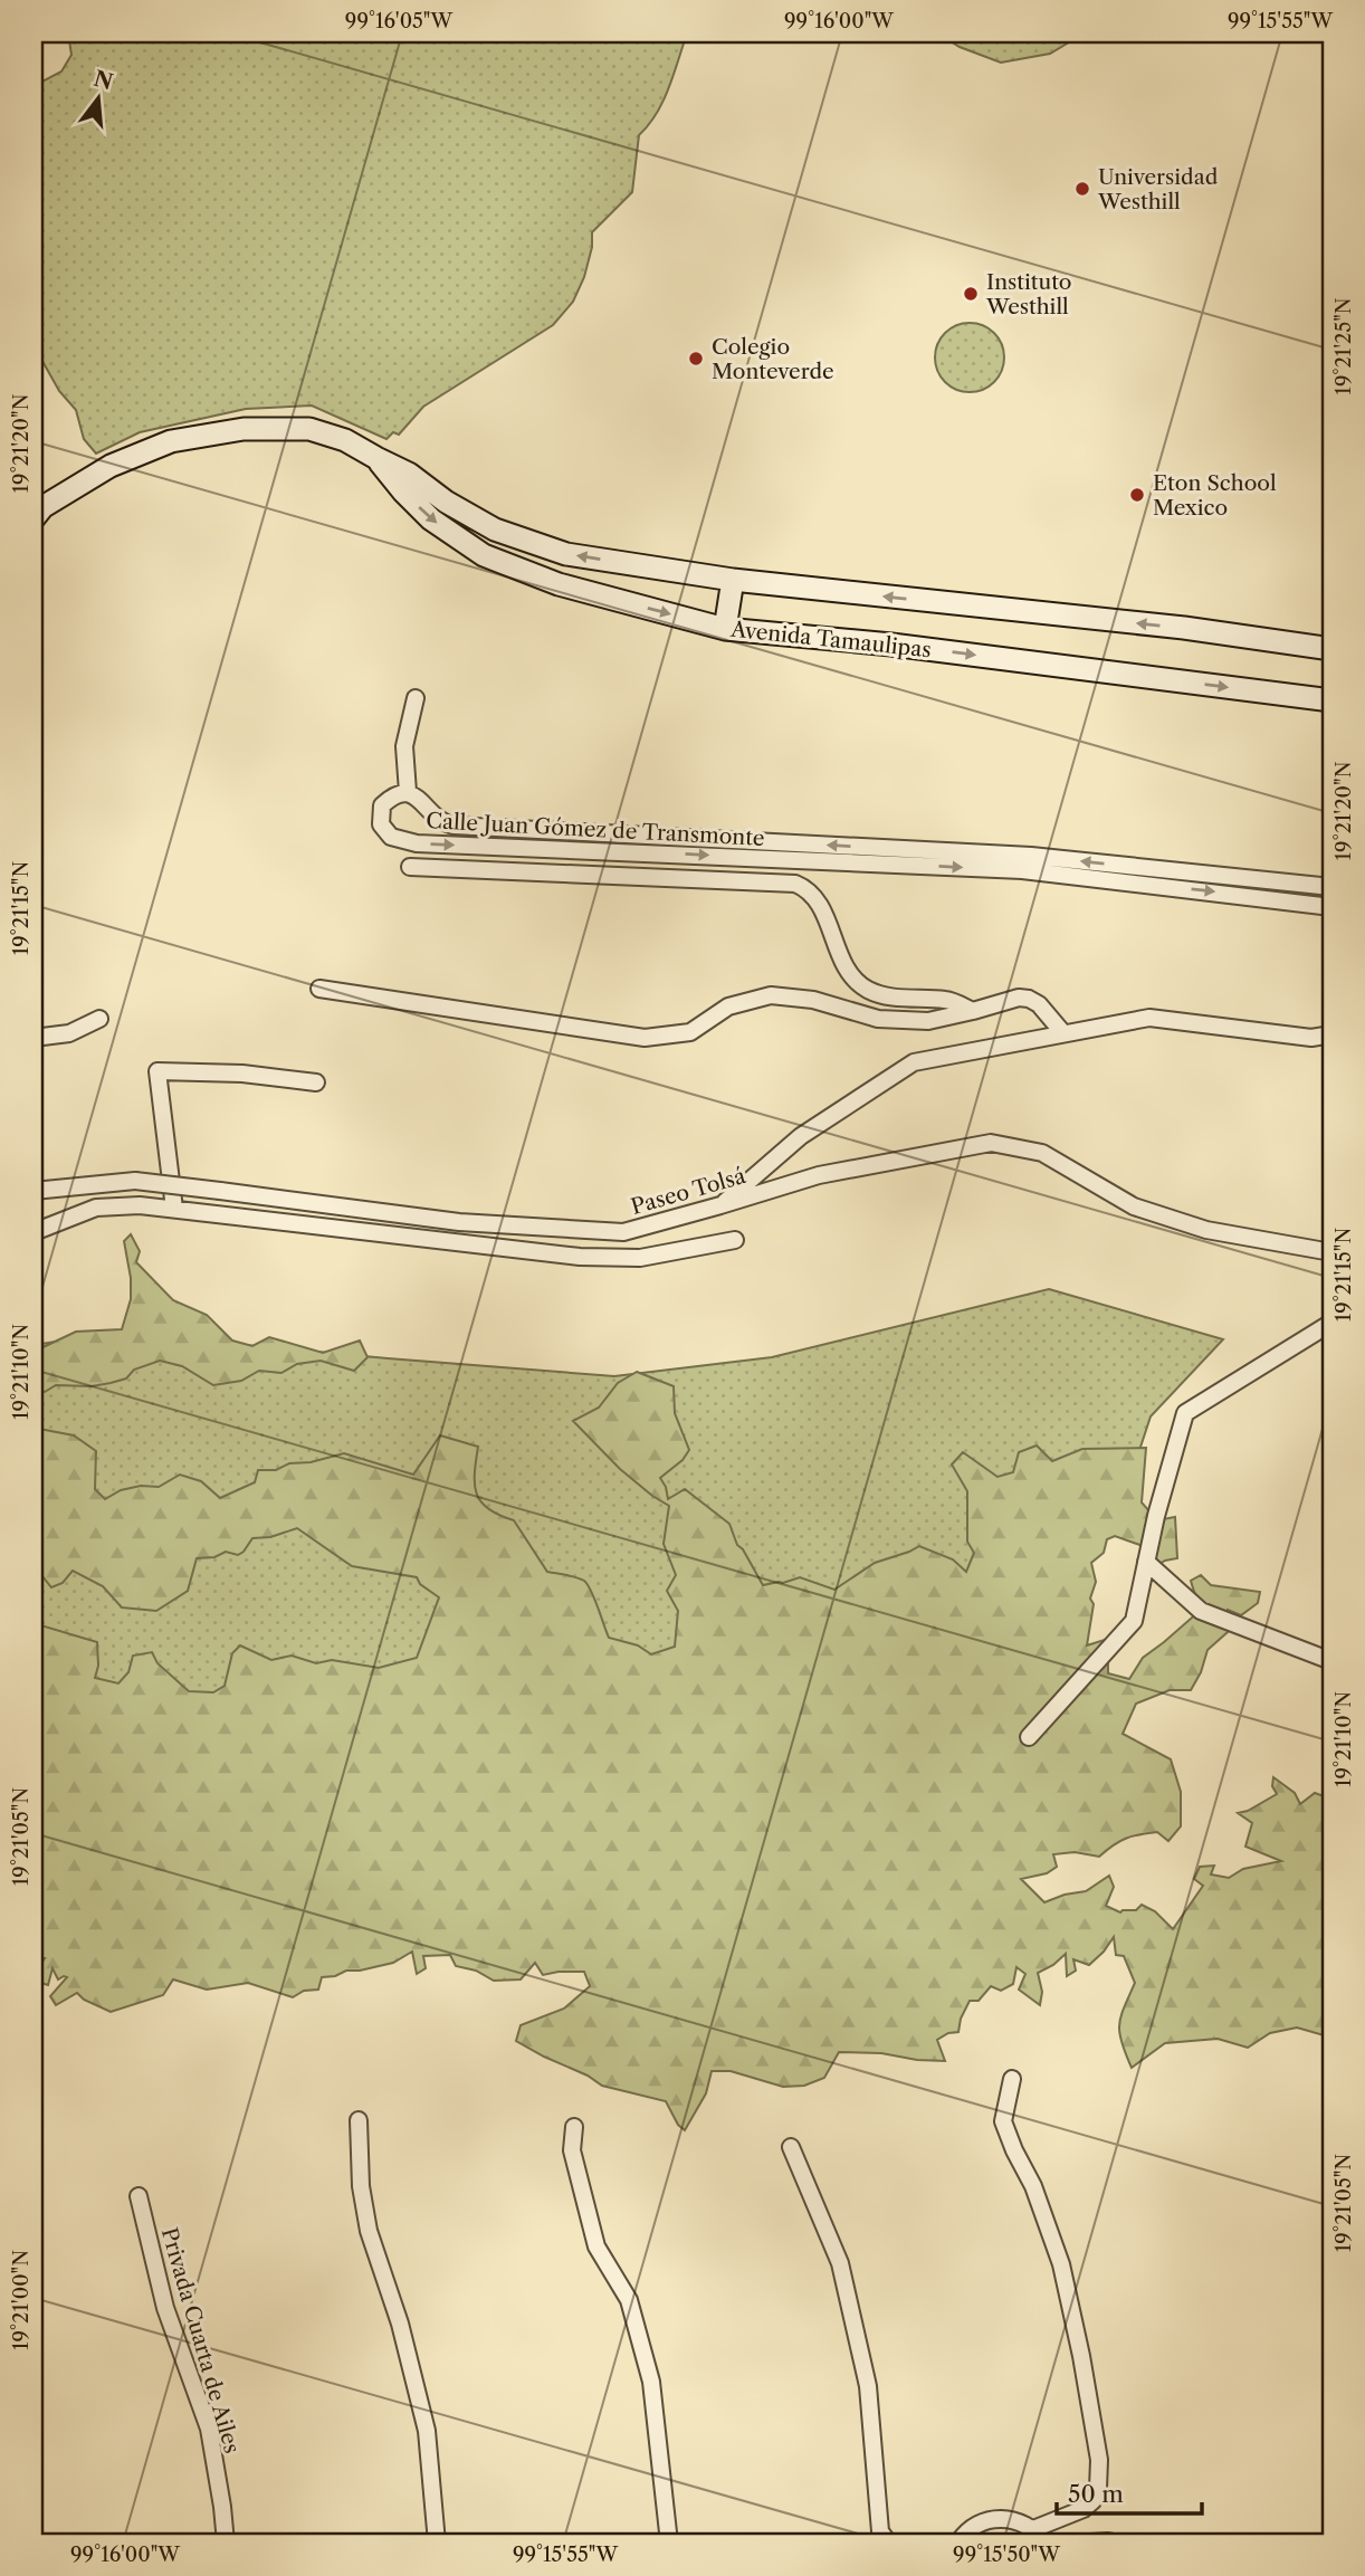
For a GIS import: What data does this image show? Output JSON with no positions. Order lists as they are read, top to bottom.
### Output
{
  "streets": {
    "street": [
      "Avenida Tamaulipas",
      "Calle Juan Gómez de Transmonte",
      "Paseo Tolsá",
      "Privada Cuarta de Ailes"
    ]
  },
  "places": [
    "Universidad Westhill",
    "Instituto Westhill",
    "Colegio Monteverde",
    "Eton School Mexico"
  ],
  "scale_bar": "50 m",
  "north": "top",
  "coordinates": [
    "99°16'05\"W",
    "99°16'00\"W",
    "99°15'55\"W",
    "19°21'25\"N",
    "19°21'20\"N",
    "19°21'15\"N",
    "19°21'10\"N",
    "19°21'05\"N",
    "19°21'00\"N",
    "99°15'50\"W"
  ]
}
